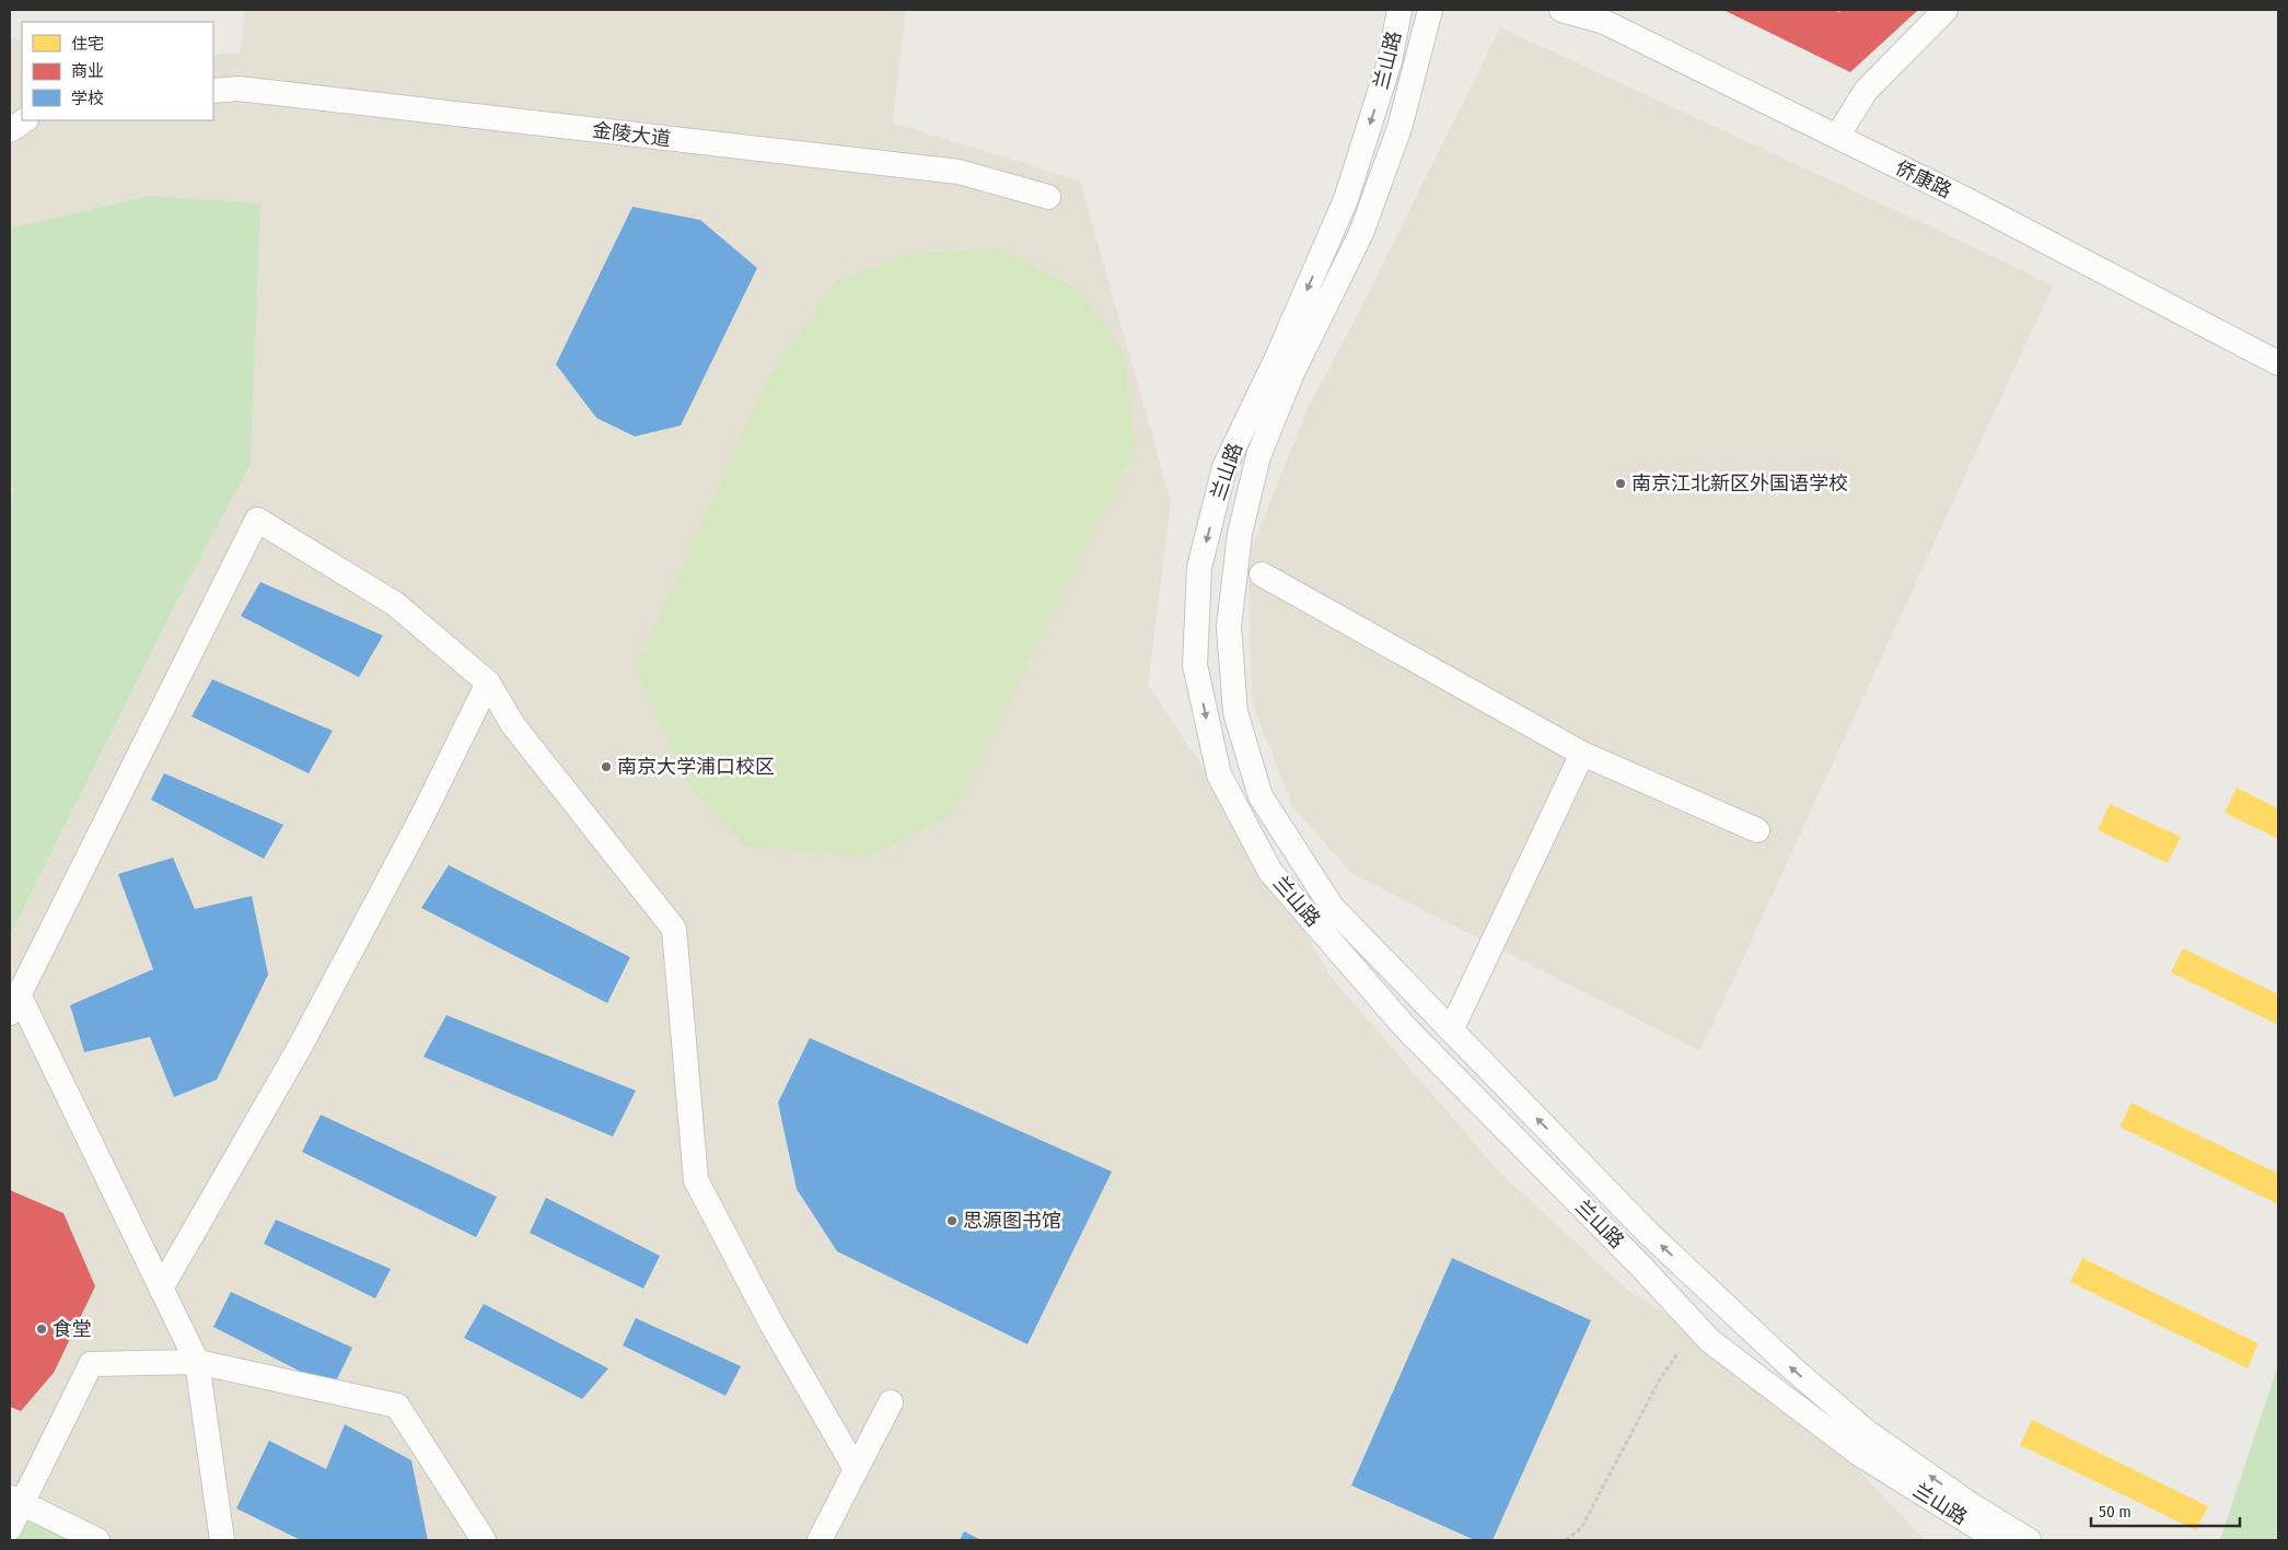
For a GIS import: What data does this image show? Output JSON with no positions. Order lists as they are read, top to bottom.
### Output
{
  "streets": {
    "street": ["兰山路", "金陵大道", "侨康路"]
  },
  "places": [
    "南京江北新区外国语学校",
    "南京大学浦口校区",
    "思源图书馆",
    "食堂"
  ],
  "legend": ["住宅", "商业", "学校"],
  "scale_bar": "50 m"
}
